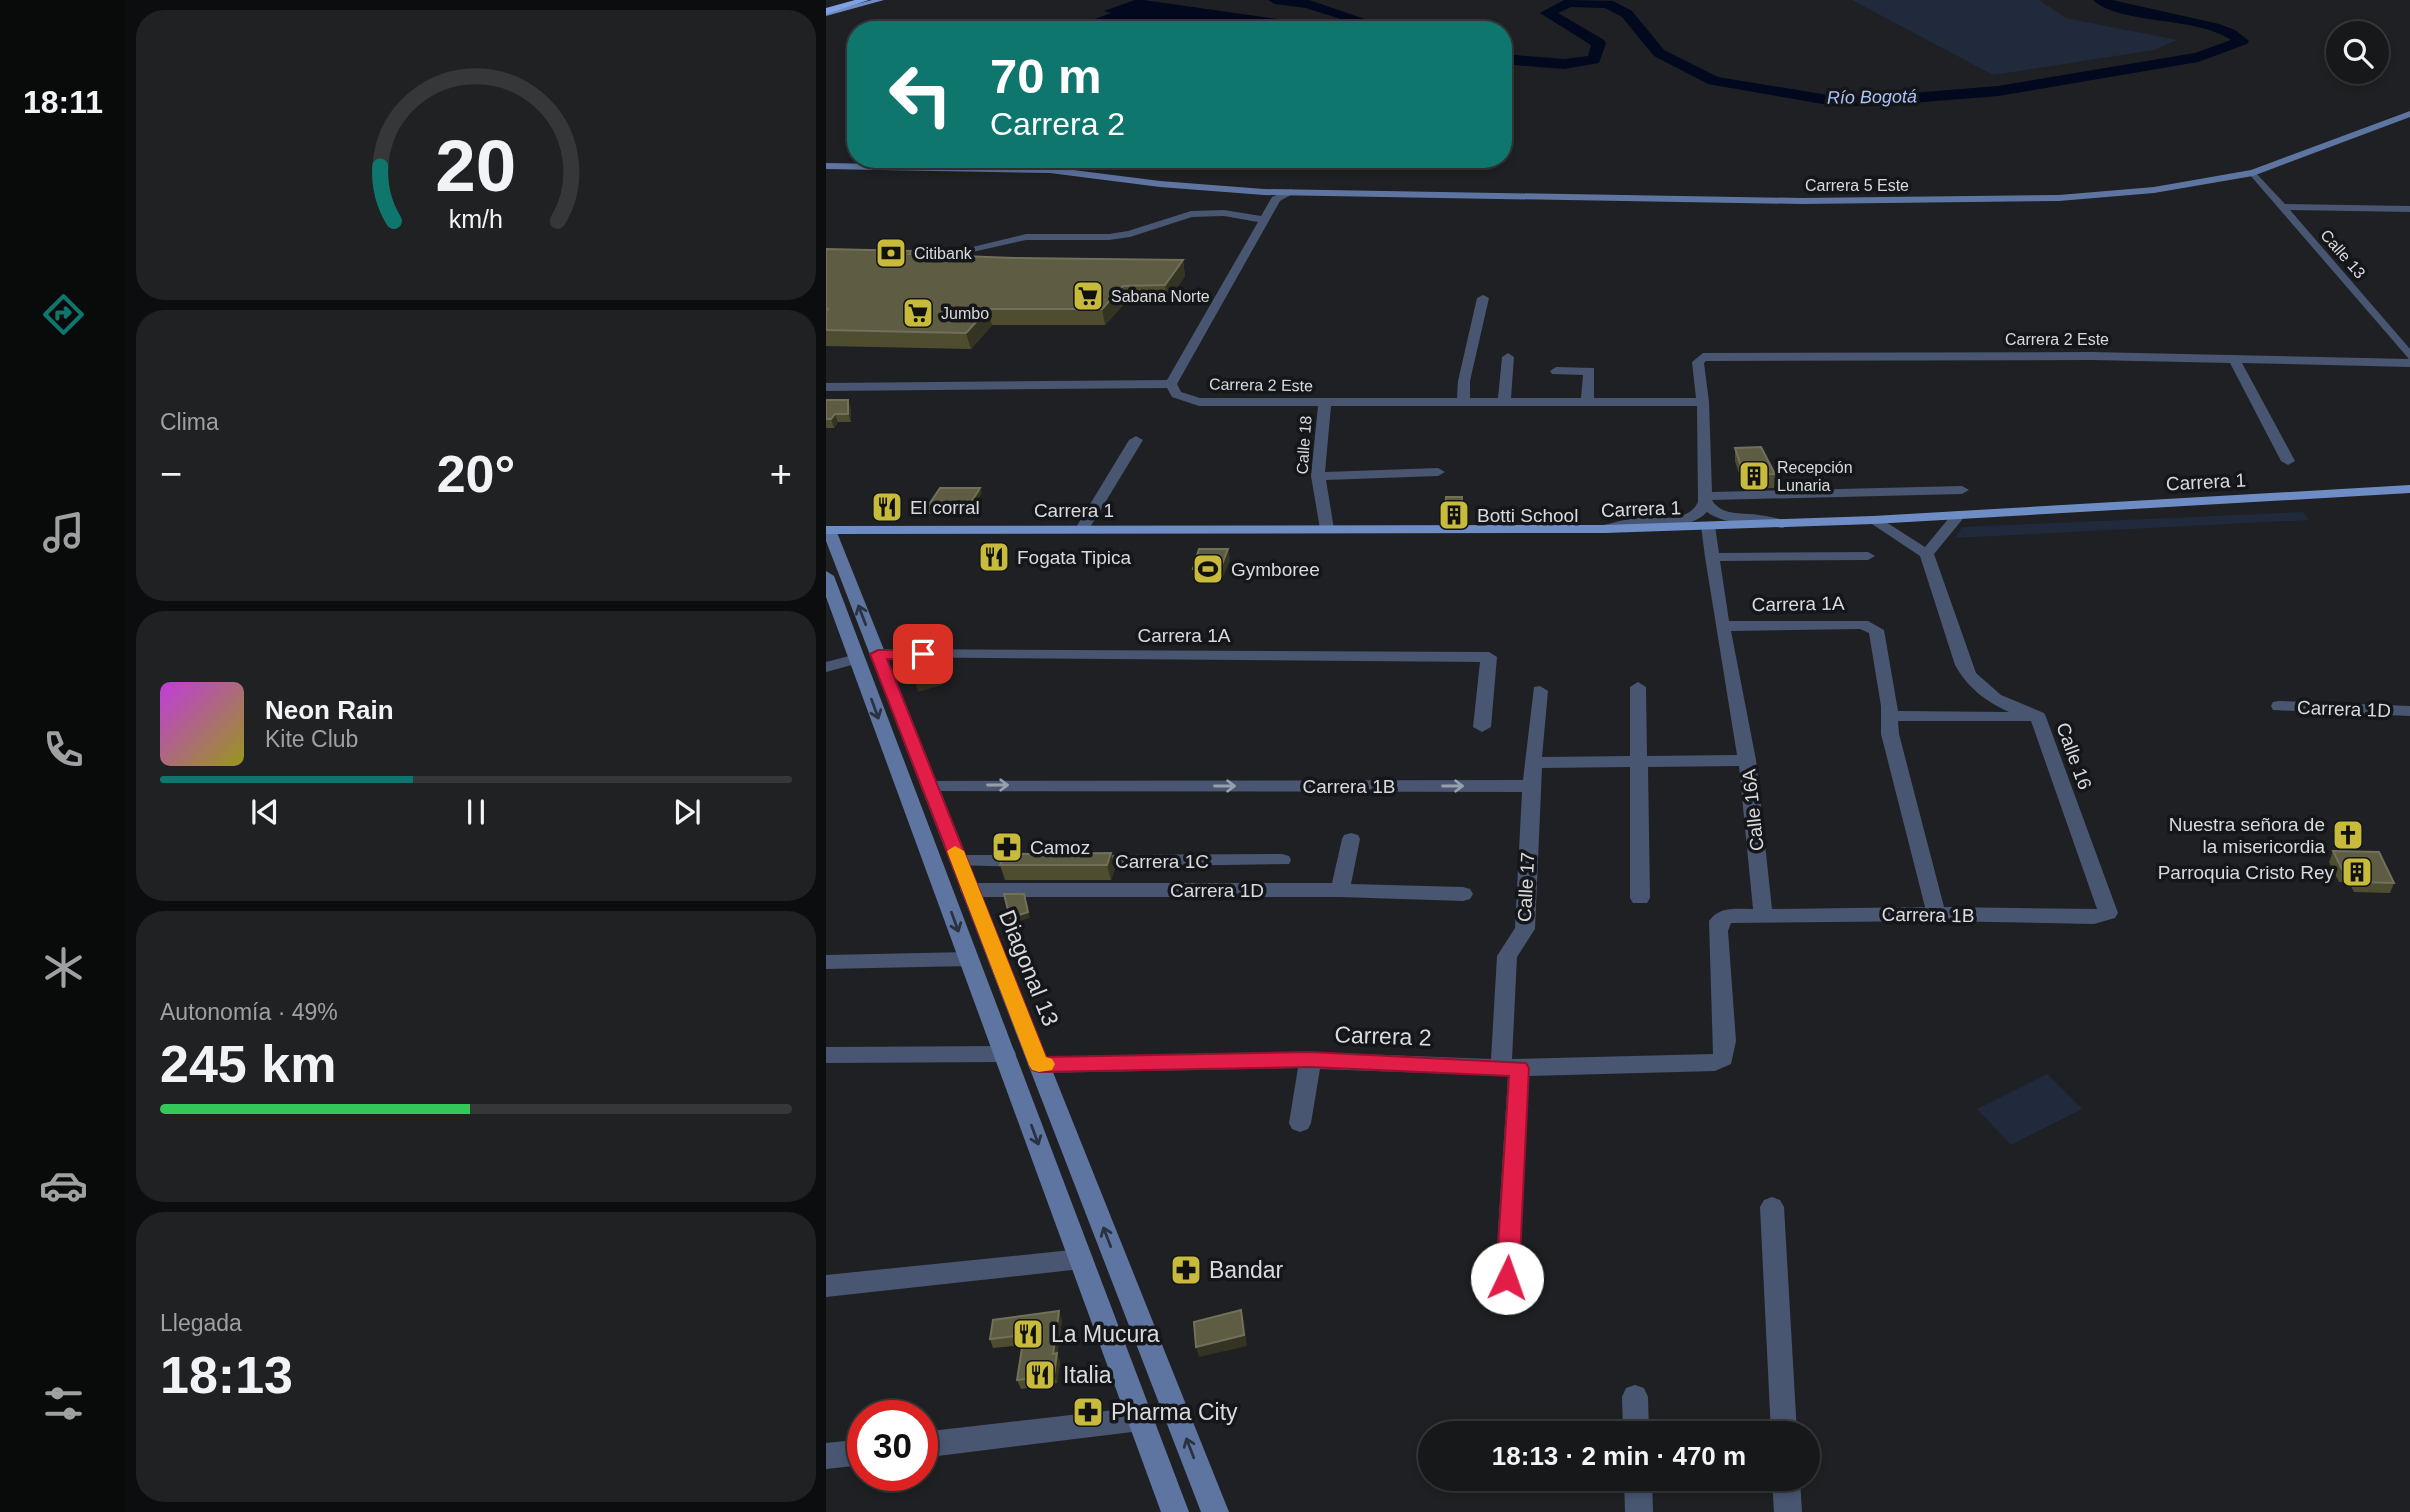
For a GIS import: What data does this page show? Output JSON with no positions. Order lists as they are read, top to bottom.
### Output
{
  "streets": {
    "main road": ["Carrera 1"],
    "street": [
      "Carrera 5 Este",
      "Calle 13",
      "Carrera 2 Este",
      "Calle 18",
      "Carrera 1A",
      "Carrera 1D",
      "Calle 16",
      "Carrera 1B",
      "Calle 16A",
      "Carrera 1C",
      "Calle 17",
      "Diagonal 13",
      "Carrera 2"
    ]
  },
  "crossings": [
    ["Carrera 5 Este", "Calle 13"],
    ["Carrera 2 Este", "Calle 18"],
    ["Calle 18", "Carrera 1"],
    ["Carrera 1", "Calle 16A"],
    ["Carrera 1", "Diagonal 13"],
    ["Carrera 1A", "Calle 16A"],
    ["Carrera 1A", "Diagonal 13"],
    ["Carrera 1D", "Diagonal 13"],
    ["Calle 16", "Carrera 1B"],
    ["Carrera 1B", "Calle 16A"],
    ["Carrera 1B", "Calle 17"],
    ["Carrera 1B", "Diagonal 13"],
    ["Carrera 1B", "Carrera 2"],
    ["Calle 16A", "Carrera 2"],
    ["Calle 17", "Carrera 2"],
    ["Diagonal 13", "Carrera 2"]
  ],
  "one_way": ["Carrera 1B"],
  "water": ["Río Bogotá"],
  "places": {
    "bank": ["Citibank"],
    "supermarket": ["Sabana Norte", "Jumbo"],
    "building": ["Recepción Lunaria", "Botti School", "Parroquia Cristo Rey"],
    "restaurant": [
      "El corral",
      "Fogata Tipica",
      "La Mucura",
      "Italia"
    ],
    "sports": ["Gymboree"],
    "church": ["Nuestra señora de la misericordia"],
    "pharmacy": ["Camoz", "Bandar", "Pharma City"]
  },
  "page": {
    "tabs": "18:11",
    "turn": ["70 m", "Carrera 2"],
    "tile": [
      "Clima",
      ["Autonomía · 49%", "245 km"],
      ["Llegada", "18:13"]
    ],
    "heat": ["−", "20°", "+"],
    "song": ["Neon Rain", "Kite Club"],
    "limit": "30",
    "trip": "18:13 · 2 min · 470 m",
    "gauge": ["20", "km/h"]
  }
}
